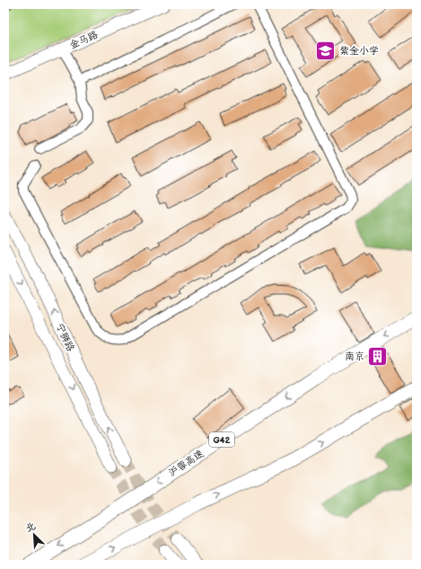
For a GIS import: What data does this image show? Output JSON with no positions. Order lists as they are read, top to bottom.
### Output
{
  "streets": {
    "highway": ["G42", "沪蓉高速"],
    "main road": ["金马路", "宁狮路"]
  },
  "places": {
    "school or university": ["紫金小学"],
    "building": ["南京"]
  },
  "north": "top left"
}
